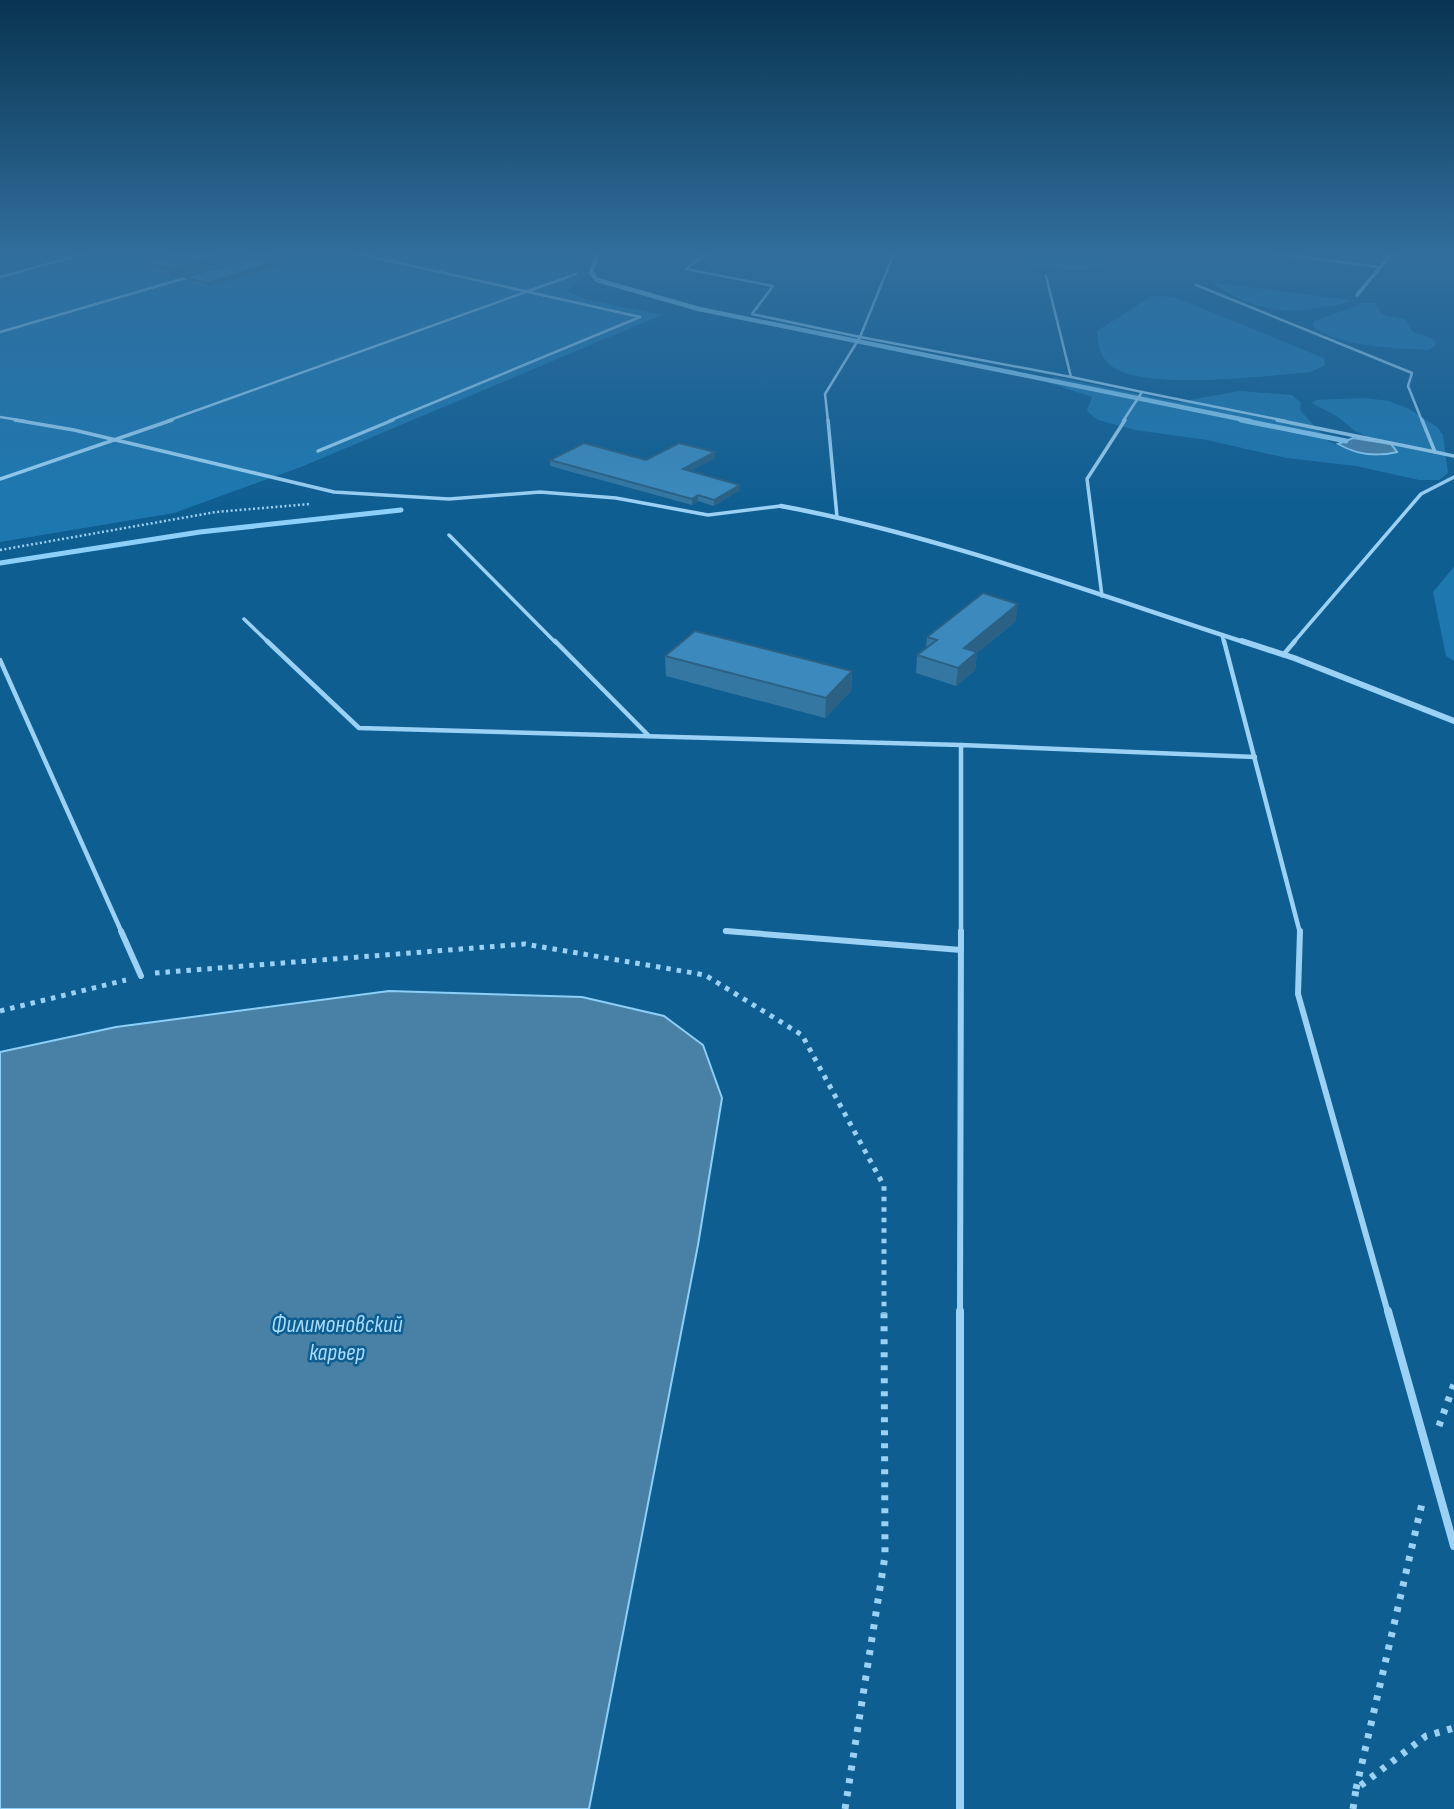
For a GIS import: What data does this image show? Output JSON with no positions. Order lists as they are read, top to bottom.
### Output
{
  "water": ["Филимоновский карьер"]
}
